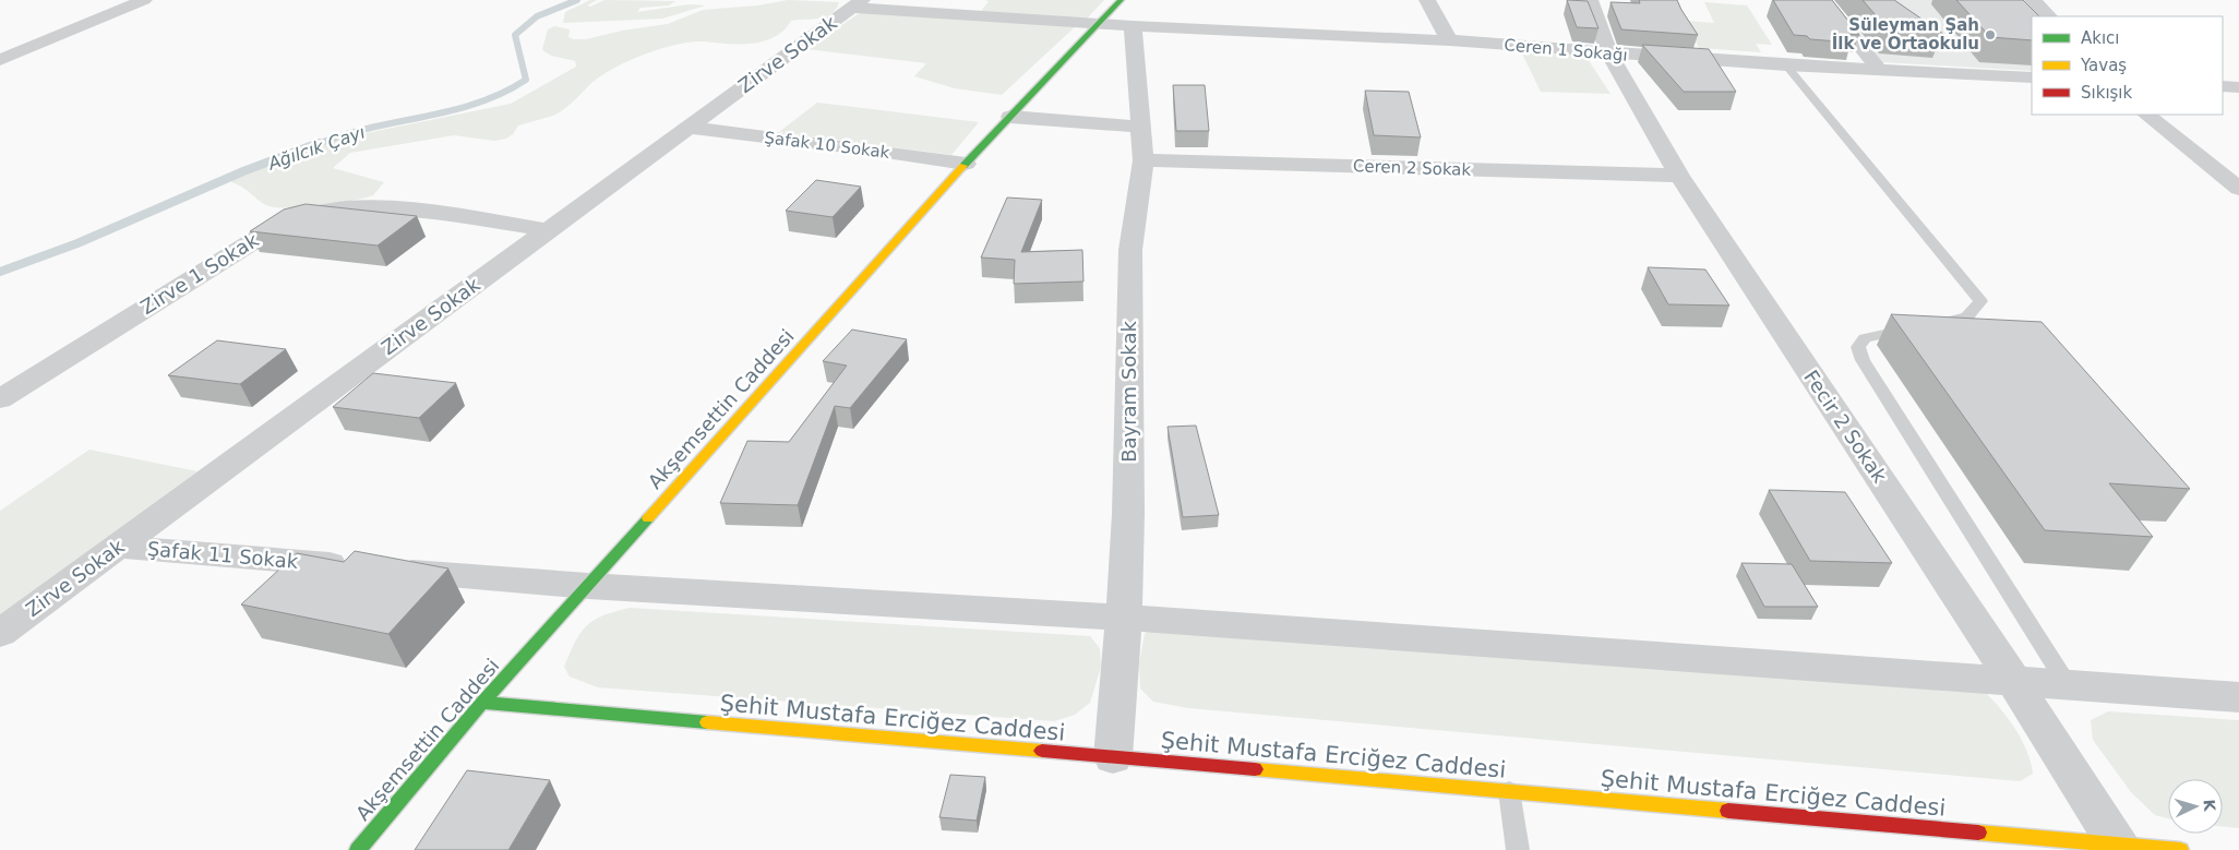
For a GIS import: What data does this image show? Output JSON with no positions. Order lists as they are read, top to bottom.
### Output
{
  "streets": {
    "street": [
      "Ceren 1 Sokağı",
      "Zirve Sokak",
      "Şafak 10 Sokak",
      "Ceren 2 Sokak",
      "Zirve 1 Sokak",
      "Bayram Sokak",
      "Akşemsettin Caddesi",
      "Fecir 2 Sokak",
      "Şafak 11 Sokak",
      "Şehit Mustafa Erciğez Caddesi"
    ]
  },
  "crossings": [
    ["Ceren 1 Sokağı", "Zirve Sokak"],
    ["Ceren 1 Sokağı", "Bayram Sokak"],
    ["Ceren 1 Sokağı", "Akşemsettin Caddesi"],
    ["Ceren 1 Sokağı", "Fecir 2 Sokak"],
    ["Zirve Sokak", "Şafak 10 Sokak"],
    ["Zirve Sokak", "Zirve 1 Sokak"],
    ["Zirve Sokak", "Şafak 11 Sokak"],
    ["Şafak 10 Sokak", "Akşemsettin Caddesi"],
    ["Ceren 2 Sokak", "Bayram Sokak"],
    ["Ceren 2 Sokak", "Fecir 2 Sokak"],
    ["Bayram Sokak", "Şafak 11 Sokak"],
    ["Bayram Sokak", "Şehit Mustafa Erciğez Caddesi"],
    ["Akşemsettin Caddesi", "Şafak 11 Sokak"],
    ["Akşemsettin Caddesi", "Şehit Mustafa Erciğez Caddesi"],
    ["Fecir 2 Sokak", "Şafak 11 Sokak"],
    ["Fecir 2 Sokak", "Şehit Mustafa Erciğez Caddesi"]
  ],
  "water": ["Ağılcık Çayı"],
  "places": ["Süleyman Şah İlk ve Ortaokulu"],
  "legend": ["Akıcı", "Yavaş", "Sıkışık"],
  "north": "right"
}
